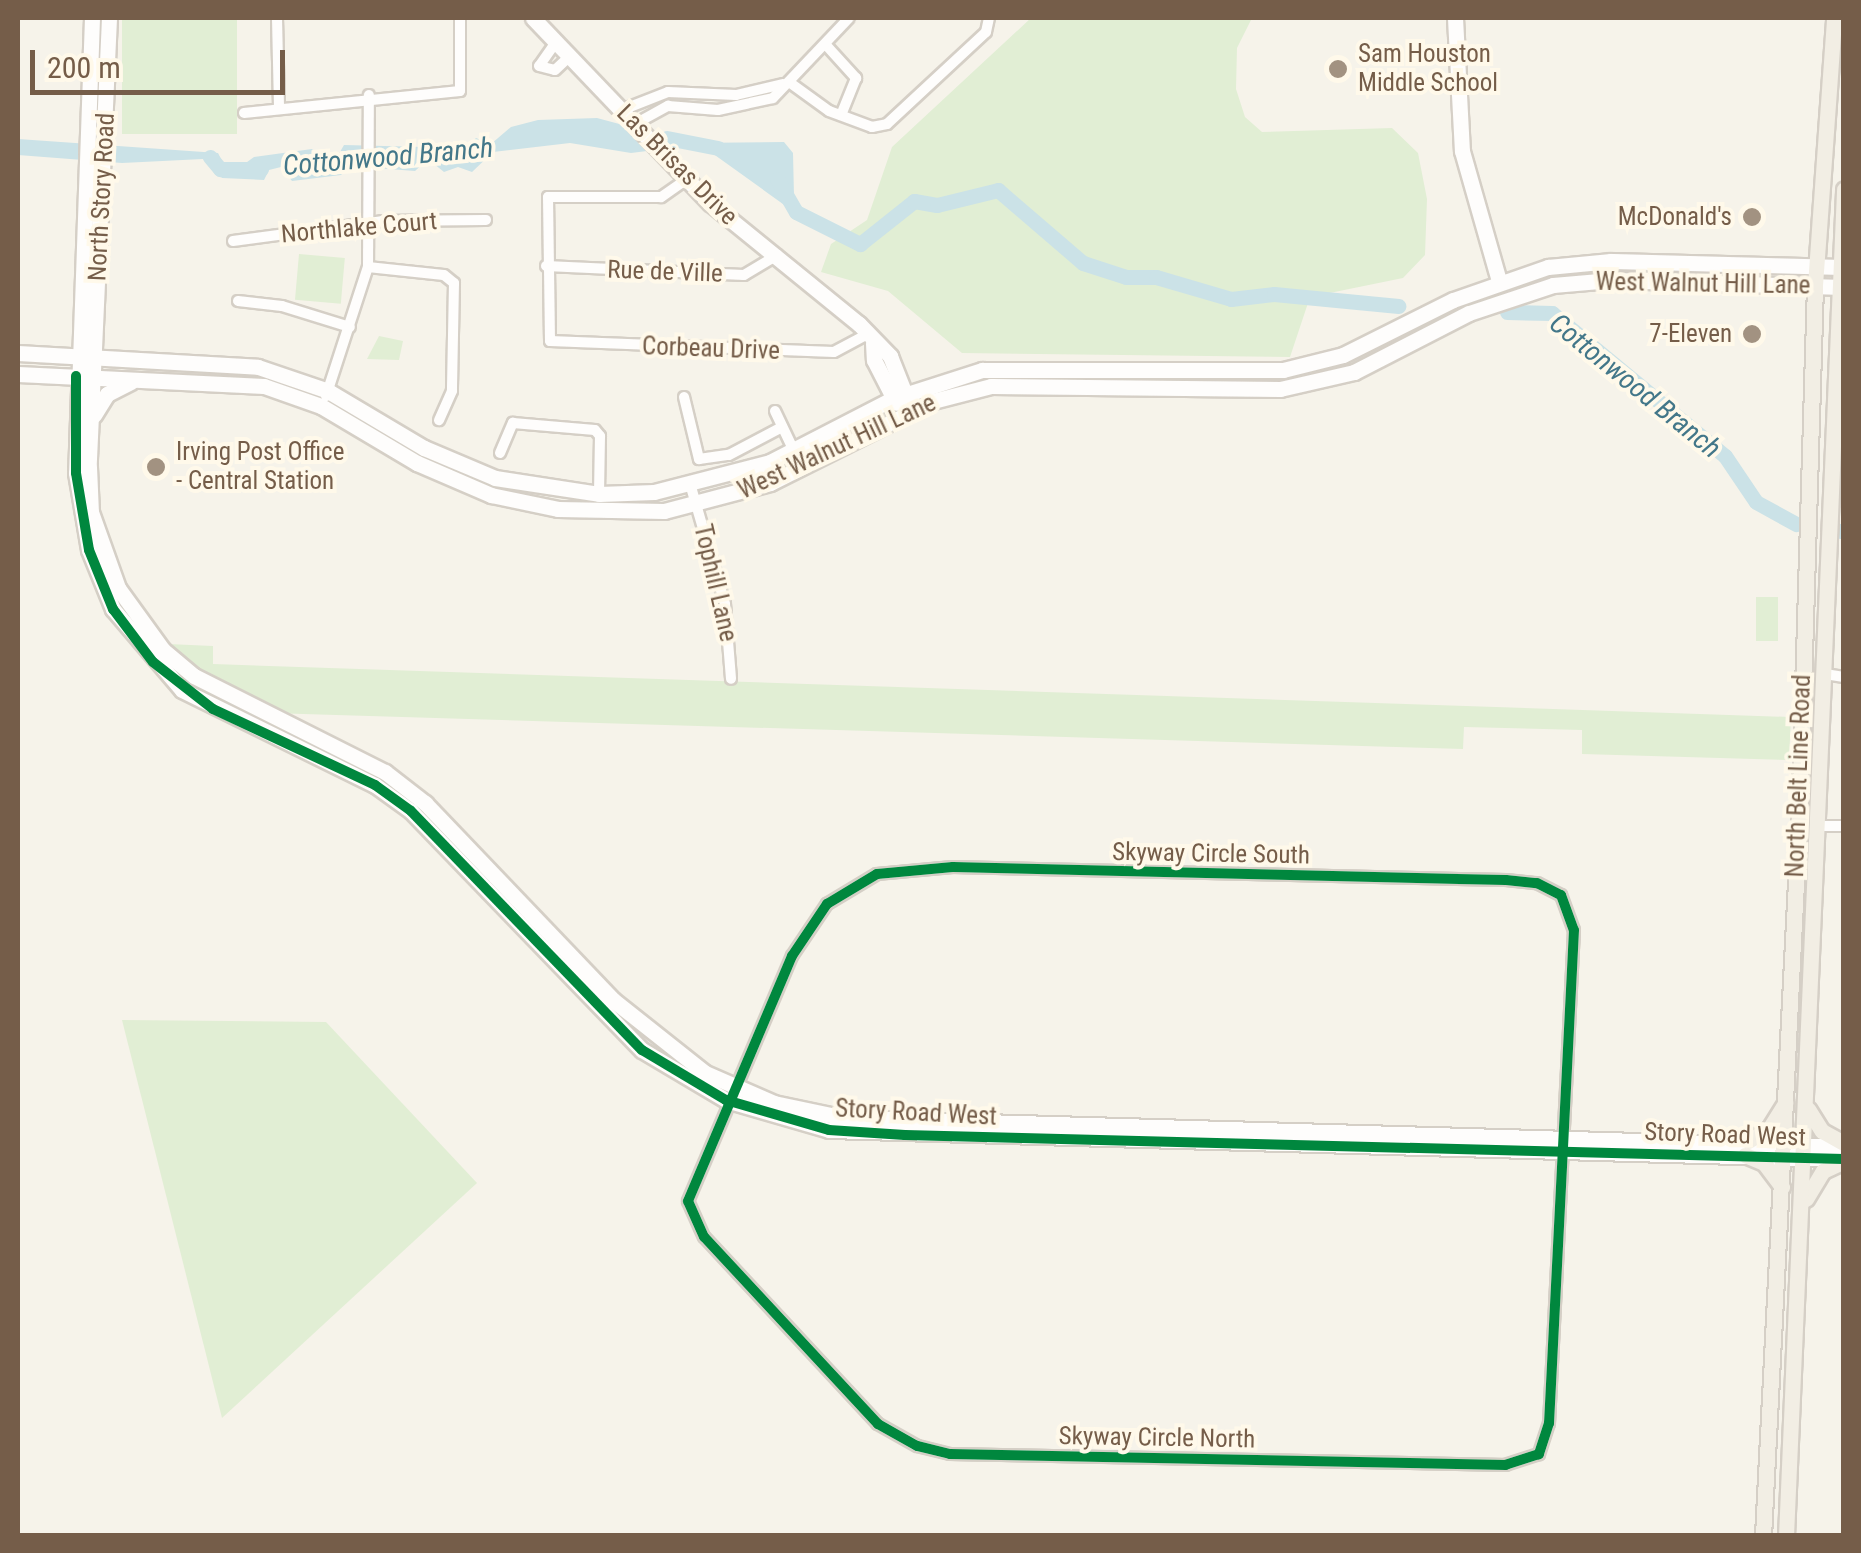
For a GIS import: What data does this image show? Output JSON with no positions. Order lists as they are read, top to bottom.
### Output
{
  "streets": {
    "main road": [
      "Las Brisas Drive",
      "North Story Road",
      "West Walnut Hill Lane",
      "North Belt Line Road",
      "Story Road West"
    ],
    "street": [
      "Northlake Court",
      "Rue de Ville",
      "Corbeau Drive",
      "Tophill Lane",
      "Skyway Circle South",
      "Skyway Circle North"
    ]
  },
  "crossings": [
    ["Las Brisas Drive", "Rue de Ville"],
    ["Las Brisas Drive", "West Walnut Hill Lane"],
    ["Las Brisas Drive", "Corbeau Drive"],
    ["North Story Road", "West Walnut Hill Lane"],
    ["North Story Road", "Story Road West"],
    ["Rue de Ville", "Corbeau Drive"],
    ["West Walnut Hill Lane", "Tophill Lane"],
    ["West Walnut Hill Lane", "North Belt Line Road"],
    ["West Walnut Hill Lane", "Story Road West"],
    ["North Belt Line Road", "Story Road West"],
    ["Skyway Circle South", "Story Road West"],
    ["Skyway Circle South", "Skyway Circle North"],
    ["Story Road West", "Skyway Circle North"]
  ],
  "water": ["Cottonwood Branch"],
  "places": [
    "Sam Houston Middle School",
    "McDonald's",
    "7-Eleven",
    "Irving Post Office - Central Station"
  ],
  "scale_bar": "200 m"
}
